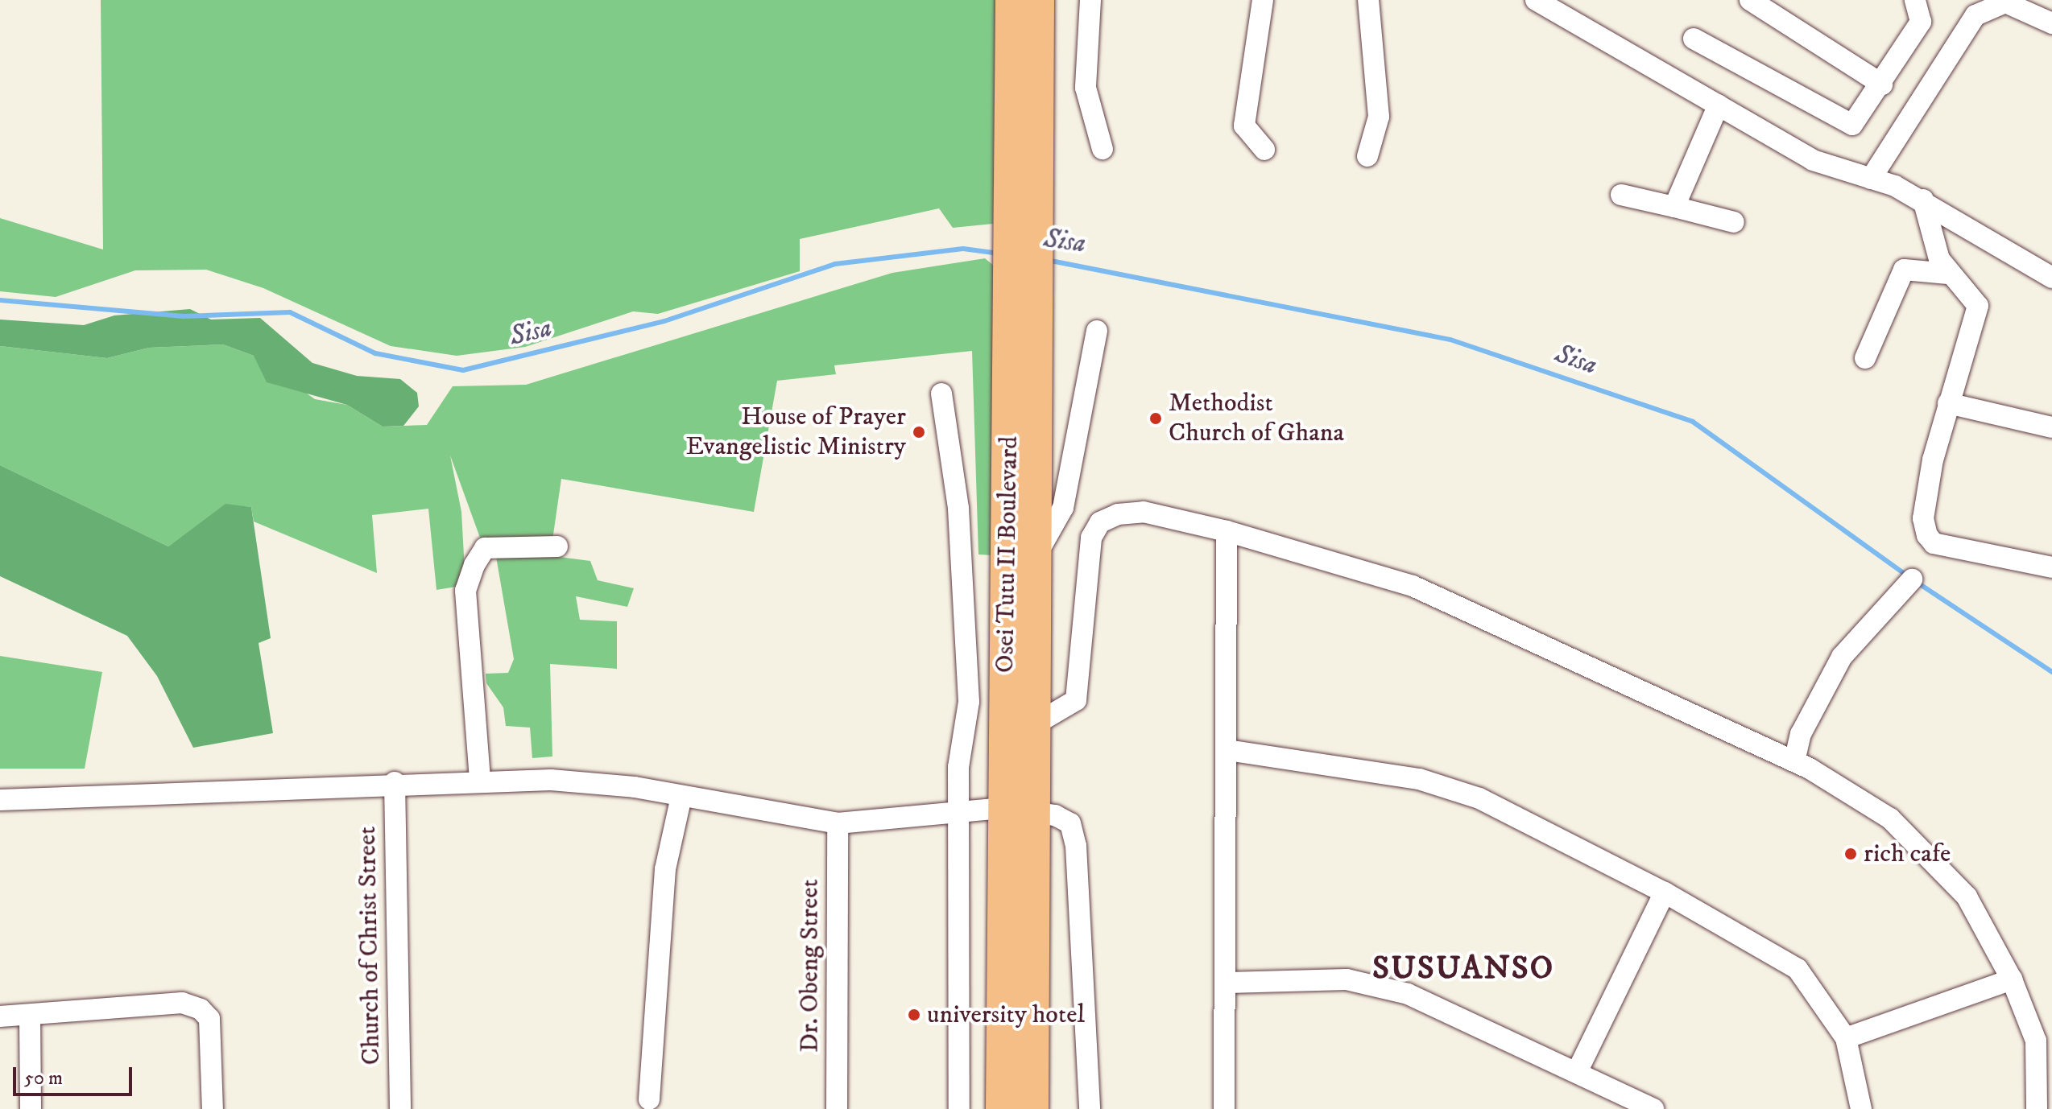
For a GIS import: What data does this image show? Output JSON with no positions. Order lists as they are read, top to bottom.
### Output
{
  "streets": {
    "highway": ["Osei Tutu II Boulevard"],
    "street": ["Church of Christ Street", "Dr. Obeng Street"]
  },
  "districts": ["SUSUANSO"],
  "water": ["Sisa"],
  "places": [
    "Methodist Church of Ghana",
    "House of Prayer Evangelistic Ministry",
    "rich cafe",
    "university hotel"
  ],
  "scale_bar": "50 m"
}
